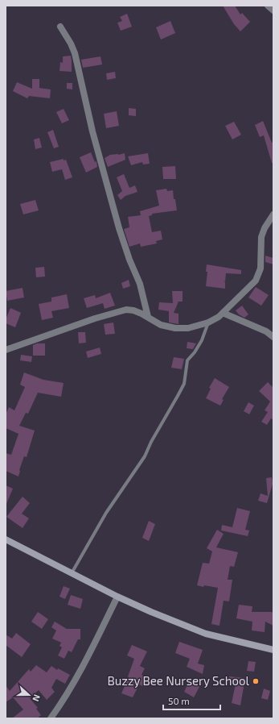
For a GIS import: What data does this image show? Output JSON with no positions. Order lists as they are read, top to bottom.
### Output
{
  "places": ["Buzzy Bee Nursery School"],
  "scale_bar": "50 m",
  "north": "right"
}
